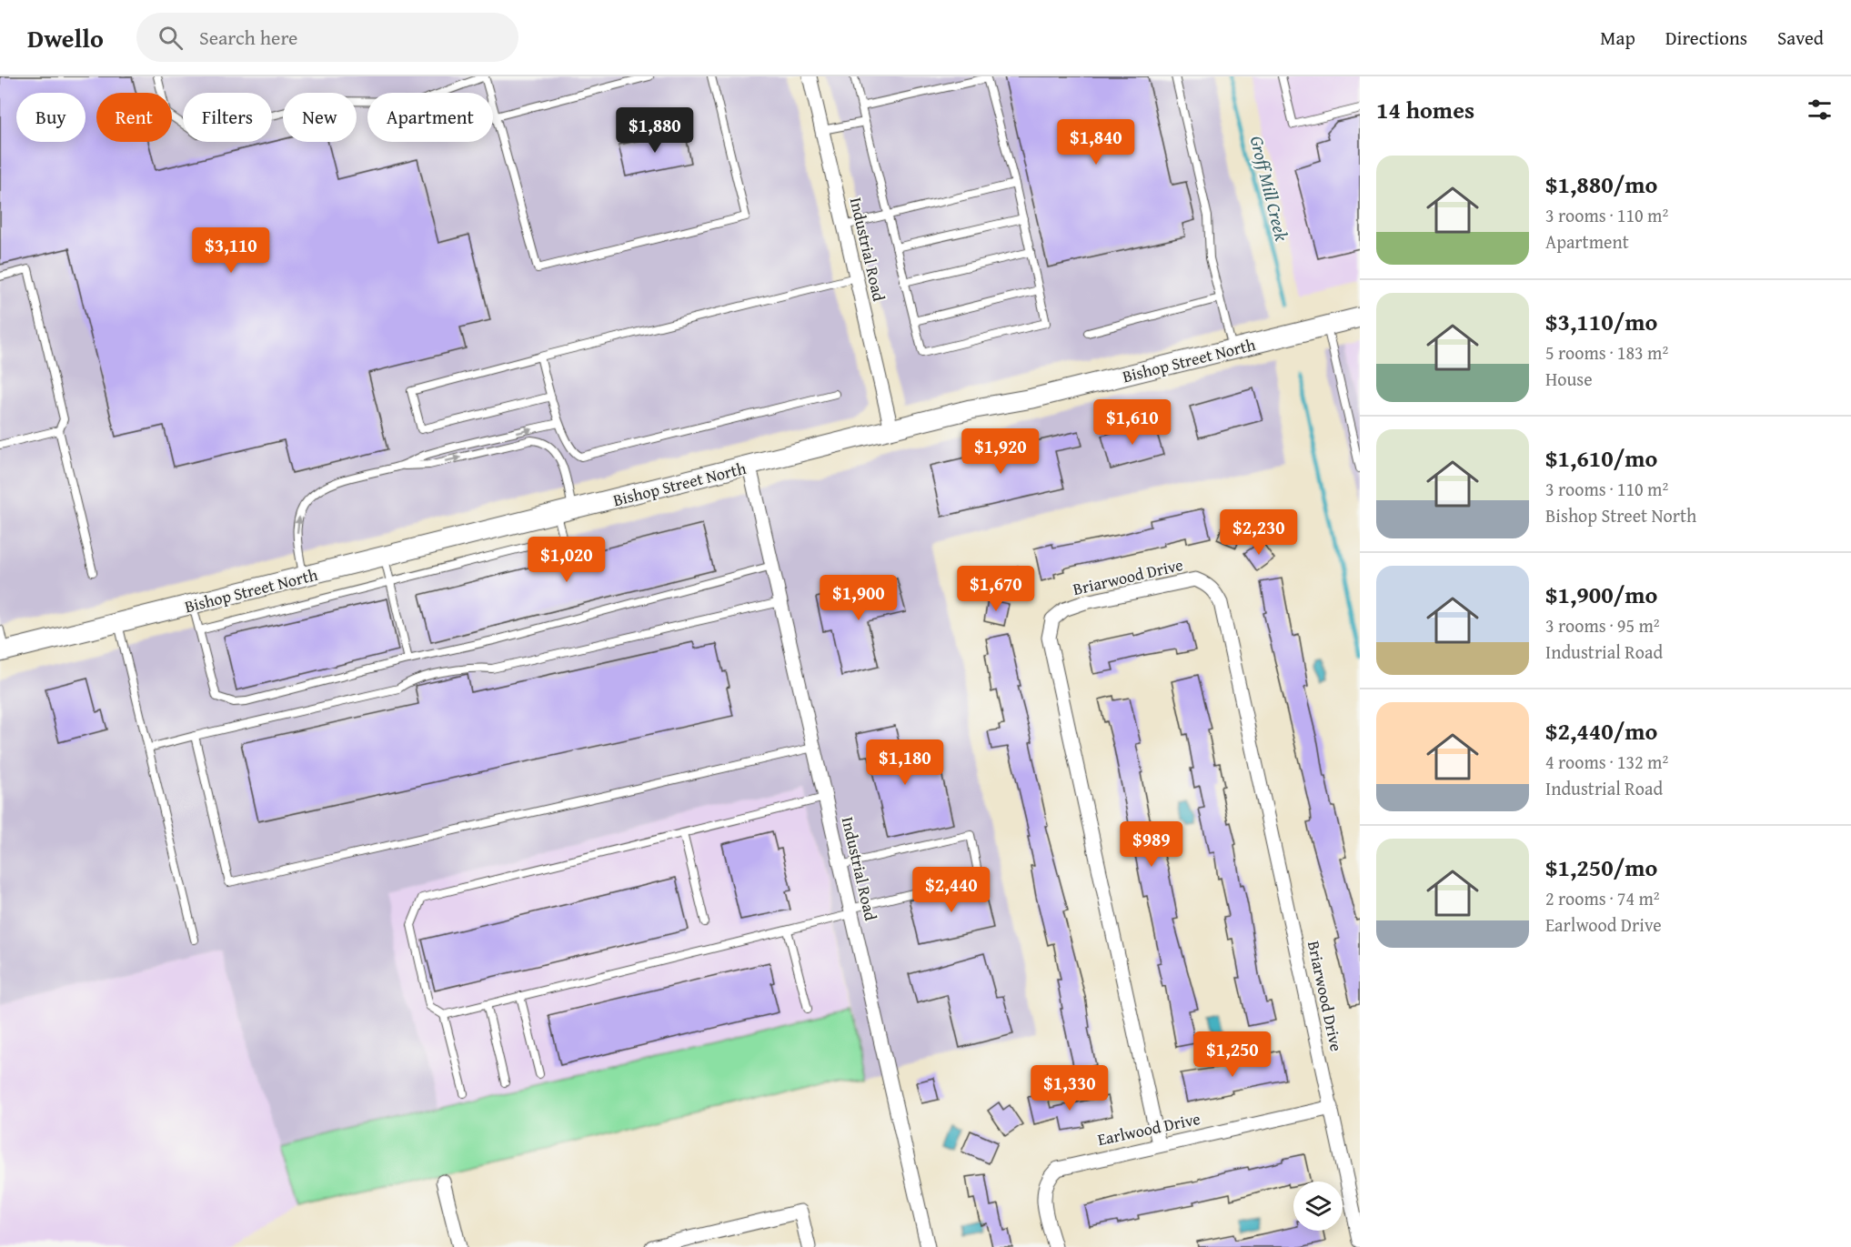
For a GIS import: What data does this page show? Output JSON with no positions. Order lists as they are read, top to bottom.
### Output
{
  "streets": {
    "main road": ["Bishop Street North"],
    "street": ["Industrial Road", "Briarwood Drive", "Earlwood Drive"]
  },
  "crossings": [
    ["Industrial Road", "Bishop Street North"],
    ["Briarwood Drive", "Earlwood Drive"]
  ],
  "water": ["Groff Mill Creek"],
  "page": {
    "header": "Dwello",
    "search": "Search here",
    "nav": ["Map", "Directions", "Saved"],
    "heading": "14 homes",
    "chip": [
      "Buy",
      "Rent",
      "Filters",
      "New",
      "Apartment"
    ],
    "price": [
      "$1,880",
      "$1,840",
      "$3,110",
      "$1,610",
      "$1,920",
      "$2,230",
      "$1,020",
      "$1,670",
      "$1,900",
      "$1,180",
      "$989",
      "$2,440",
      "$1,250",
      "$1,330"
    ],
    "list": [
      {
        "name": "$1,880/mo",
        "note": "3 rooms · 110 m² · Apartment"
      },
      {
        "name": "$3,110/mo",
        "note": "5 rooms · 183 m² · House"
      },
      {
        "name": "$1,610/mo",
        "note": "3 rooms · 110 m² · Bishop Street North"
      },
      {
        "name": "$1,900/mo",
        "note": "3 rooms · 95 m² · Industrial Road"
      },
      {
        "name": "$2,440/mo",
        "note": "4 rooms · 132 m² · Industrial Road"
      },
      {
        "name": "$1,250/mo",
        "note": "2 rooms · 74 m² · Earlwood Drive"
      }
    ]
  }
}
